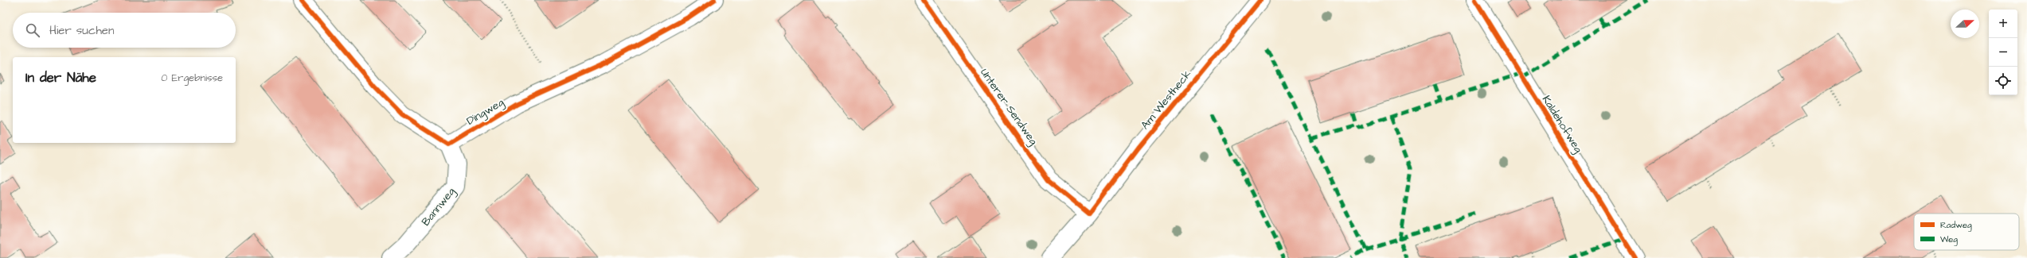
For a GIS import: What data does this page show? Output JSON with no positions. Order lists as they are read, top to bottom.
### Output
{
  "streets": {
    "street": [
      "Am Westheck",
      "Unterer Sendweg",
      "Dingweg",
      "Kaldehofweg",
      "Bannweg"
    ]
  },
  "crossings": [
    ["Am Westheck", "Unterer Sendweg"],
    ["Dingweg", "Bannweg"]
  ],
  "legend": ["Radweg", "Weg"],
  "north": "right",
  "page": {
    "map_buttons": ["+", "−"],
    "search": "Hier suchen",
    "heading": ["In der Nähe", "0 Ergebnisse"]
  }
}
